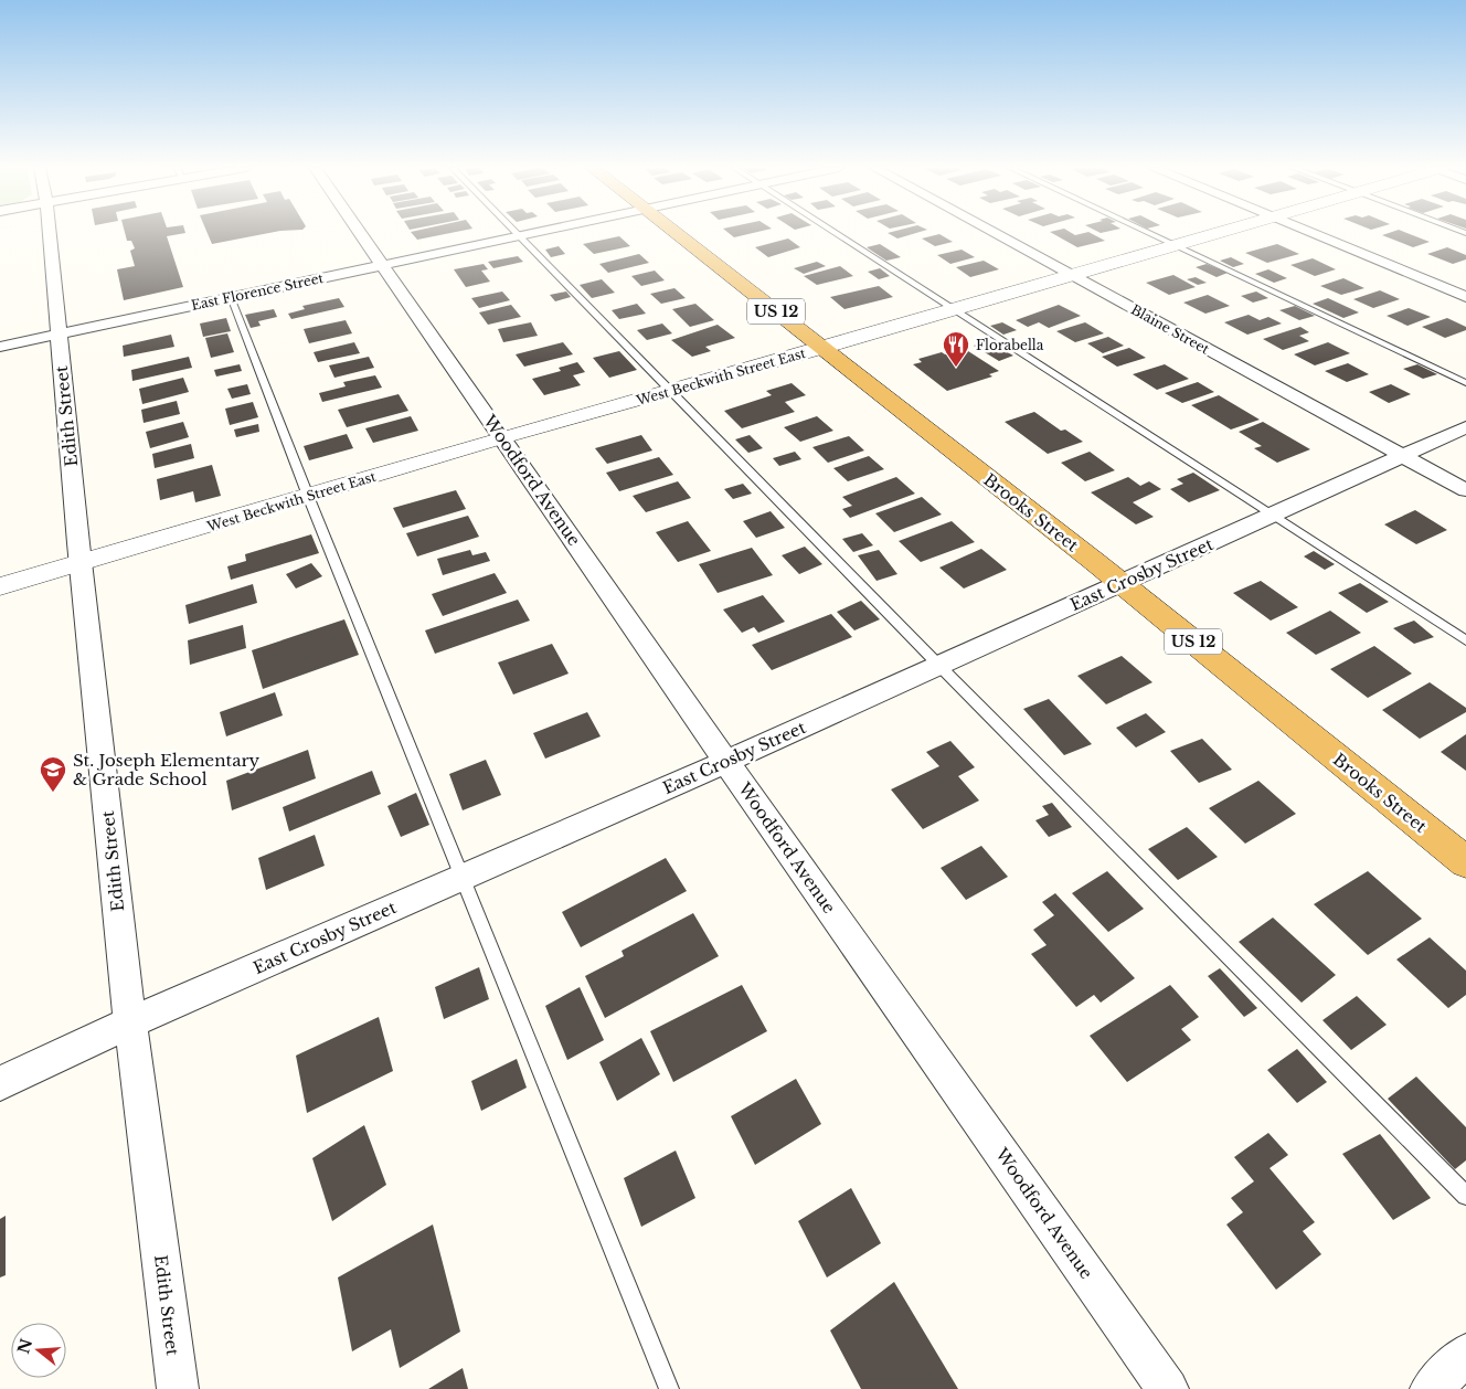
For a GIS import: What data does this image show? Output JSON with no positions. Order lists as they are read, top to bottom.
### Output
{
  "streets": {
    "highway": ["US 12", "Brooks Street"],
    "street": [
      "East Florence Street",
      "Blaine Street",
      "West Beckwith Street East",
      "Edith Street",
      "Woodford Avenue",
      "East Crosby Street"
    ]
  },
  "crossings": [
    ["East Florence Street", "Edith Street"],
    ["East Florence Street", "Woodford Avenue"],
    ["Blaine Street", "West Beckwith Street East"],
    ["Blaine Street", "East Crosby Street"],
    ["West Beckwith Street East", "Edith Street"],
    ["West Beckwith Street East", "Woodford Avenue"],
    ["West Beckwith Street East", "Brooks Street"],
    ["Edith Street", "East Crosby Street"],
    ["Woodford Avenue", "East Crosby Street"],
    ["Brooks Street", "East Crosby Street"]
  ],
  "places": {
    "restaurant": ["Florabella"],
    "school or university": ["St. Joseph Elementary & Grade School"]
  },
  "north": "left"
}
